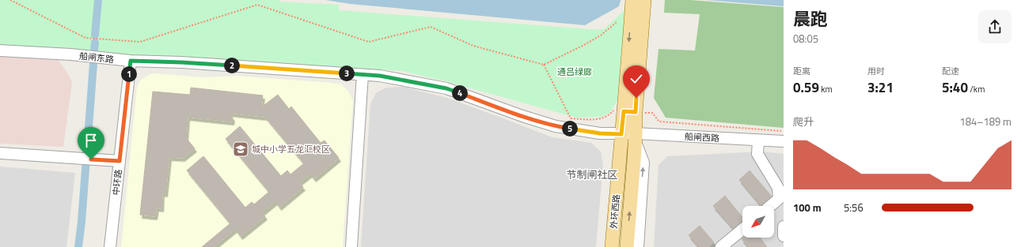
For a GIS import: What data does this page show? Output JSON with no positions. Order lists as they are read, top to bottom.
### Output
{
  "streets": {
    "main road": ["外环西路"],
    "street": ["船闸东路", "船闸西路", "中环路"]
  },
  "crossings": [
    ["船闸东路", "船闸西路"],
    ["船闸东路", "中环路"],
    ["船闸东路", "外环西路"],
    ["船闸西路", "外环西路"]
  ],
  "districts": ["节制闸社区"],
  "parks": ["通吕绿廊"],
  "places": {
    "school or university": ["城中小学五龙汇校区"]
  },
  "north": "bottom left",
  "page": {
    "heading": ["晨跑", "08:05"],
    "stats": [
      ["距离", "0.59 km"],
      ["用时", "3:21"],
      ["配速", "5:40 /km"]
    ],
    "pins": [
      "2",
      "3",
      "1",
      "4",
      "5"
    ],
    "chart": ["爬升", "184–189 m"],
    "list": [
      {
        "name": "100 m",
        "note": "5:56"
      }
    ]
  }
}
